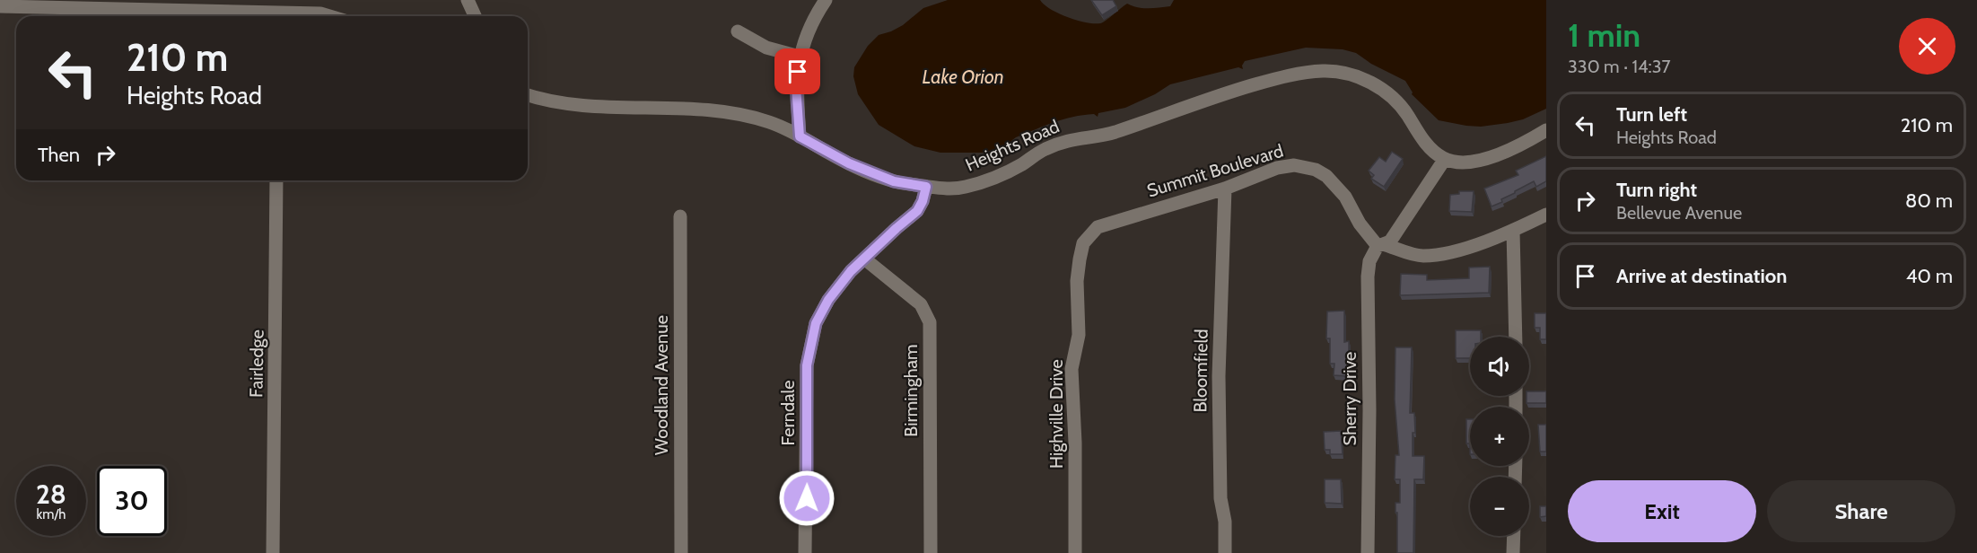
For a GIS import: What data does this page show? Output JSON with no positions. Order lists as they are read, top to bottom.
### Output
{
  "streets": {
    "street": [
      "Heights Road",
      "Summit Boulevard",
      "Fairledge",
      "Bloomfield",
      "Woodland Avenue",
      "Birmingham",
      "Sherry Drive",
      "Ferndale",
      "Highville Drive"
    ]
  },
  "crossings": [
    ["Heights Road", "Sherry Drive"],
    ["Heights Road", "Ferndale"],
    ["Summit Boulevard", "Bloomfield"],
    ["Summit Boulevard", "Sherry Drive"],
    ["Summit Boulevard", "Highville Drive"],
    ["Birmingham", "Ferndale"]
  ],
  "water": ["Lake Orion"],
  "page": {
    "heading": ["1 min", "330 m · 14:37"],
    "turn": ["210 m", "Heights Road"],
    "list": [
      {
        "name": "Turn left",
        "note": "Heights Road",
        "value": "210 m"
      },
      {
        "name": "Turn right",
        "note": "Bellevue Avenue",
        "value": "80 m"
      },
      {
        "name": "Arrive at destination",
        "value": "40 m"
      }
    ],
    "then": "Then",
    "map_buttons": ["+", "−"],
    "speed": "28 km/h",
    "limit": "30",
    "buttons": ["Exit", "Share"]
  }
}
